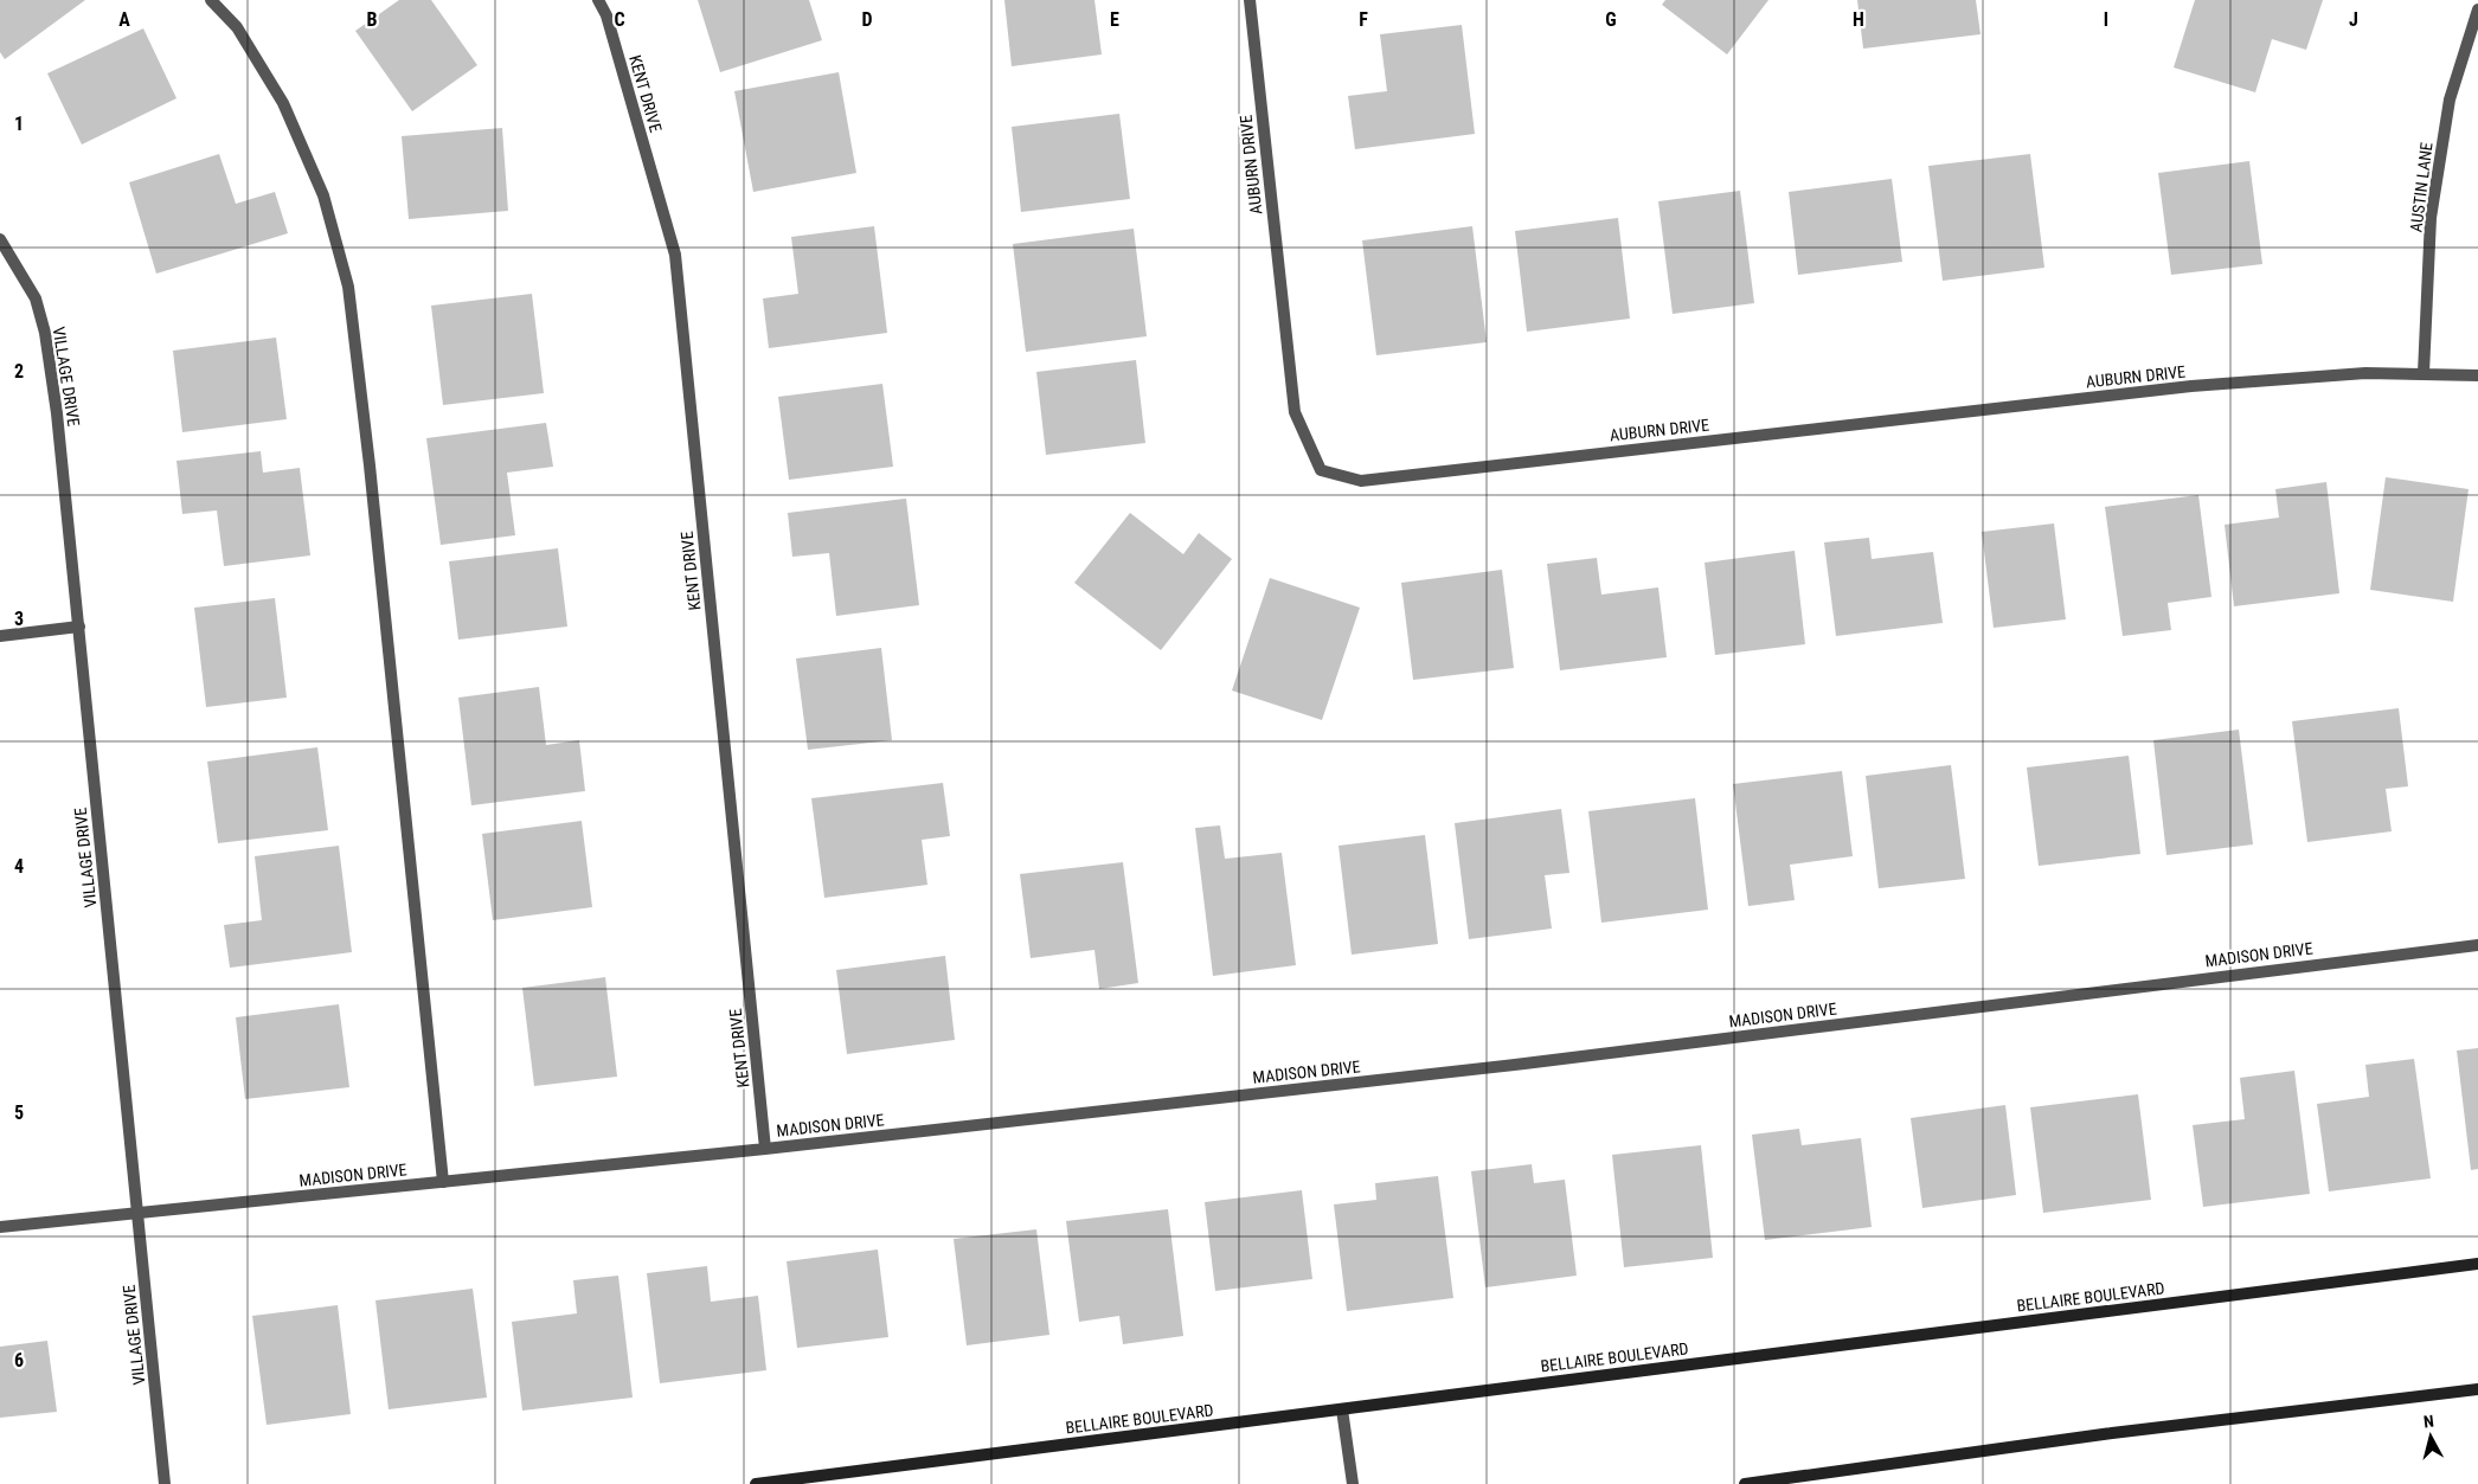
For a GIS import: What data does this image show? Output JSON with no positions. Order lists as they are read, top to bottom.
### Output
{
  "streets": {
    "main road": ["BELLAIRE BOULEVARD"],
    "street": [
      "KENT DRIVE",
      "AUBURN DRIVE",
      "AUSTIN LANE",
      "VILLAGE DRIVE",
      "MADISON DRIVE"
    ]
  },
  "crossings": [
    ["KENT DRIVE", "MADISON DRIVE"],
    ["AUBURN DRIVE", "AUSTIN LANE"],
    ["VILLAGE DRIVE", "MADISON DRIVE"]
  ],
  "north": "top",
  "grid": {
    "columns": [
      "A",
      "B",
      "C",
      "D",
      "E",
      "F",
      "G",
      "H",
      "I",
      "J"
    ],
    "rows": [
      "1",
      "2",
      "3",
      "4",
      "5",
      "6"
    ]
  }
}
